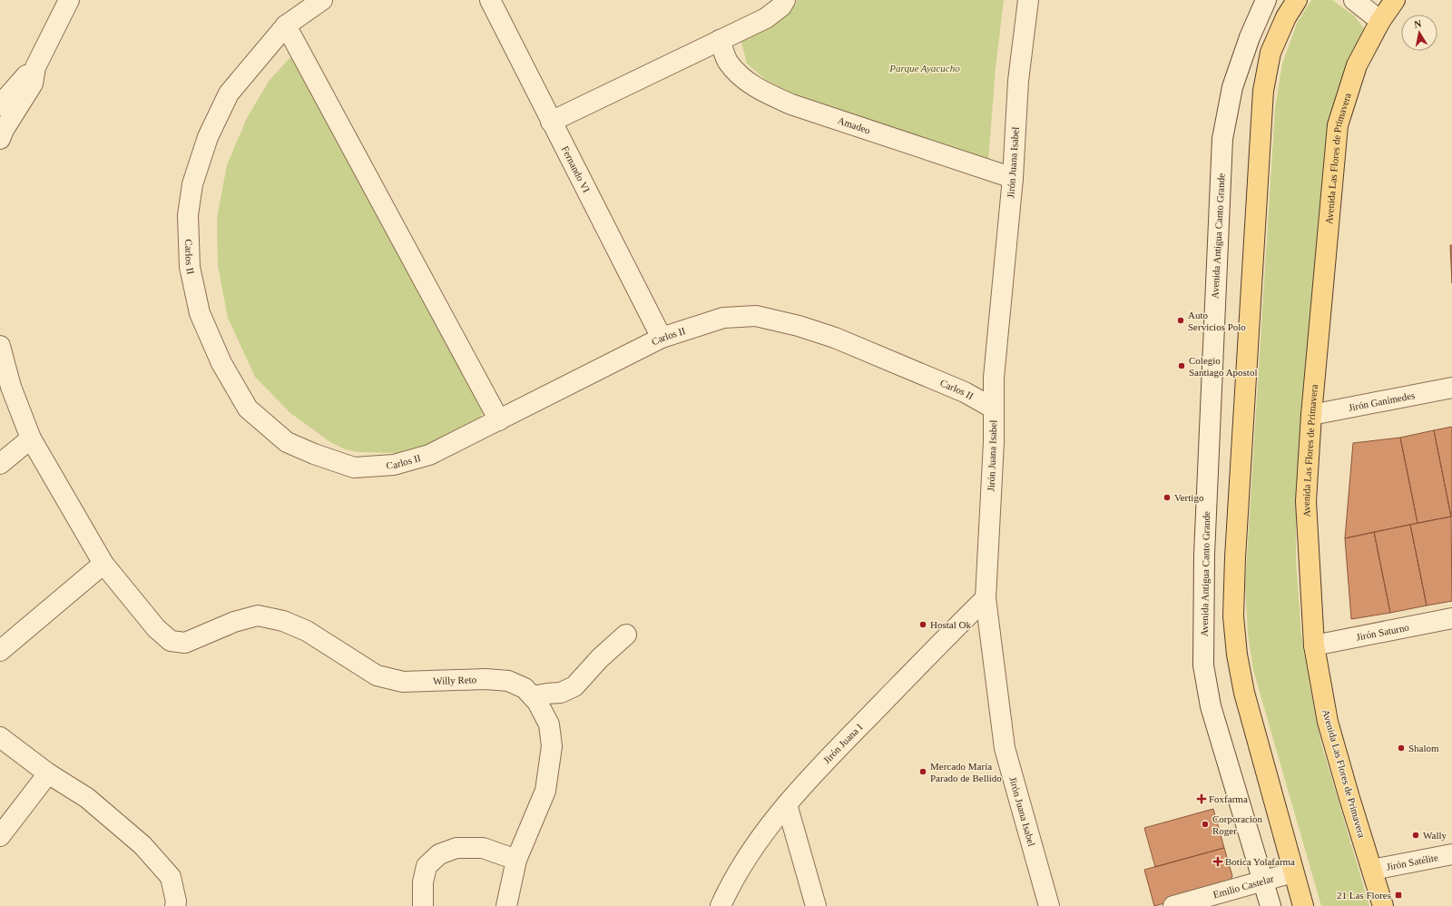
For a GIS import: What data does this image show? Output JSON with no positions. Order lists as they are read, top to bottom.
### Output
{
  "streets": {
    "main road": ["Avenida Las Flores de Primavera"],
    "street": [
      "Amadeo",
      "Jirón Juana Isabel",
      "Fernando VI",
      "Avenida Antigua Canto Grande",
      "Carlos II",
      "Jirón Ganímedes",
      "Jirón Saturno",
      "Willy Reto",
      "Jirón Juana I",
      "Jirón Satélite",
      "Emilio Castelar"
    ]
  },
  "crossings": [
    ["Amadeo", "Jirón Juana Isabel"],
    ["Avenida Las Flores de Primavera", "Jirón Ganímedes"],
    ["Avenida Las Flores de Primavera", "Jirón Saturno"],
    ["Avenida Las Flores de Primavera", "Jirón Satélite"],
    ["Jirón Juana Isabel", "Carlos II"],
    ["Jirón Juana Isabel", "Jirón Juana I"],
    ["Fernando VI", "Carlos II"],
    ["Avenida Antigua Canto Grande", "Emilio Castelar"]
  ],
  "parks": ["Parque Ayacucho"],
  "places": {
    "other": [
      "Auto Servicios Polo",
      "Colegio Santiago Apostol",
      "Vertigo",
      "Hostal Ok",
      "Shalom",
      "Mercado María Parado de Bellido",
      "Corporacion Roger",
      "Wally"
    ],
    "health": ["Foxfarma", "Botica Yolafarma"],
    "transit": ["21 Las Flores"]
  },
  "north": "top"
}
